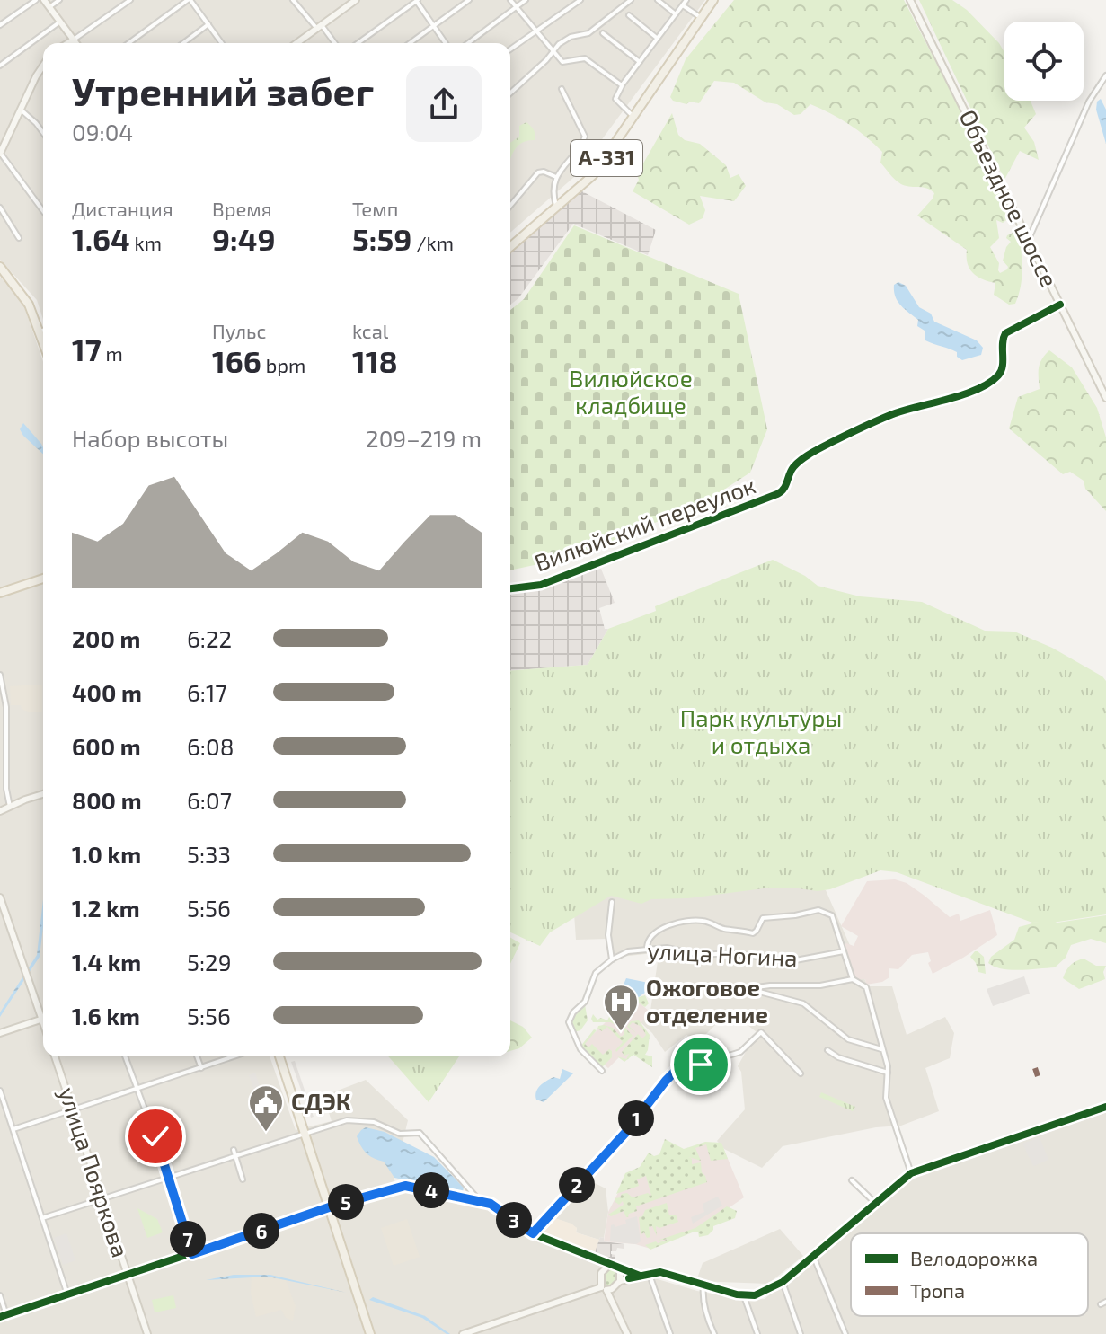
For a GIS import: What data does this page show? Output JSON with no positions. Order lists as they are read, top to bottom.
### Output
{
  "streets": {
    "main road": ["А-331"],
    "street": [
      "Объездное шоссе",
      "Вилюйский переулок",
      "улица Ногина",
      "улица Пояркова"
    ]
  },
  "crossings": [
    ["Объездное шоссе", "Вилюйский переулок"]
  ],
  "parks": ["Вилюйское кладбище", "Парк культуры и отдыха"],
  "places": {
    "hospital": ["Ожоговое отделение"],
    "public building": ["СДЭК"]
  },
  "legend": ["Велодорожка", "Тропа"],
  "page": {
    "heading": ["Утренний забег", "09:04"],
    "stats": [
      ["Дистанция", "1.64 km"],
      ["Время", "9:49"],
      ["Темп", "5:59 /km"],
      ["17 m"],
      ["Пульс", "166 bpm"],
      ["kcal", "118"]
    ],
    "chart": ["Набор высоты", "209–219 m"],
    "list": [
      {
        "name": "200 m",
        "note": "6:22"
      },
      {
        "name": "400 m",
        "note": "6:17"
      },
      {
        "name": "600 m",
        "note": "6:08"
      },
      {
        "name": "800 m",
        "note": "6:07"
      },
      {
        "name": "1.0 km",
        "note": "5:33"
      },
      {
        "name": "1.2 km",
        "note": "5:56"
      },
      {
        "name": "1.4 km",
        "note": "5:29"
      },
      {
        "name": "1.6 km",
        "note": "5:56"
      }
    ],
    "pins": [
      "1",
      "2",
      "4",
      "5",
      "3",
      "6",
      "7"
    ]
  }
}
